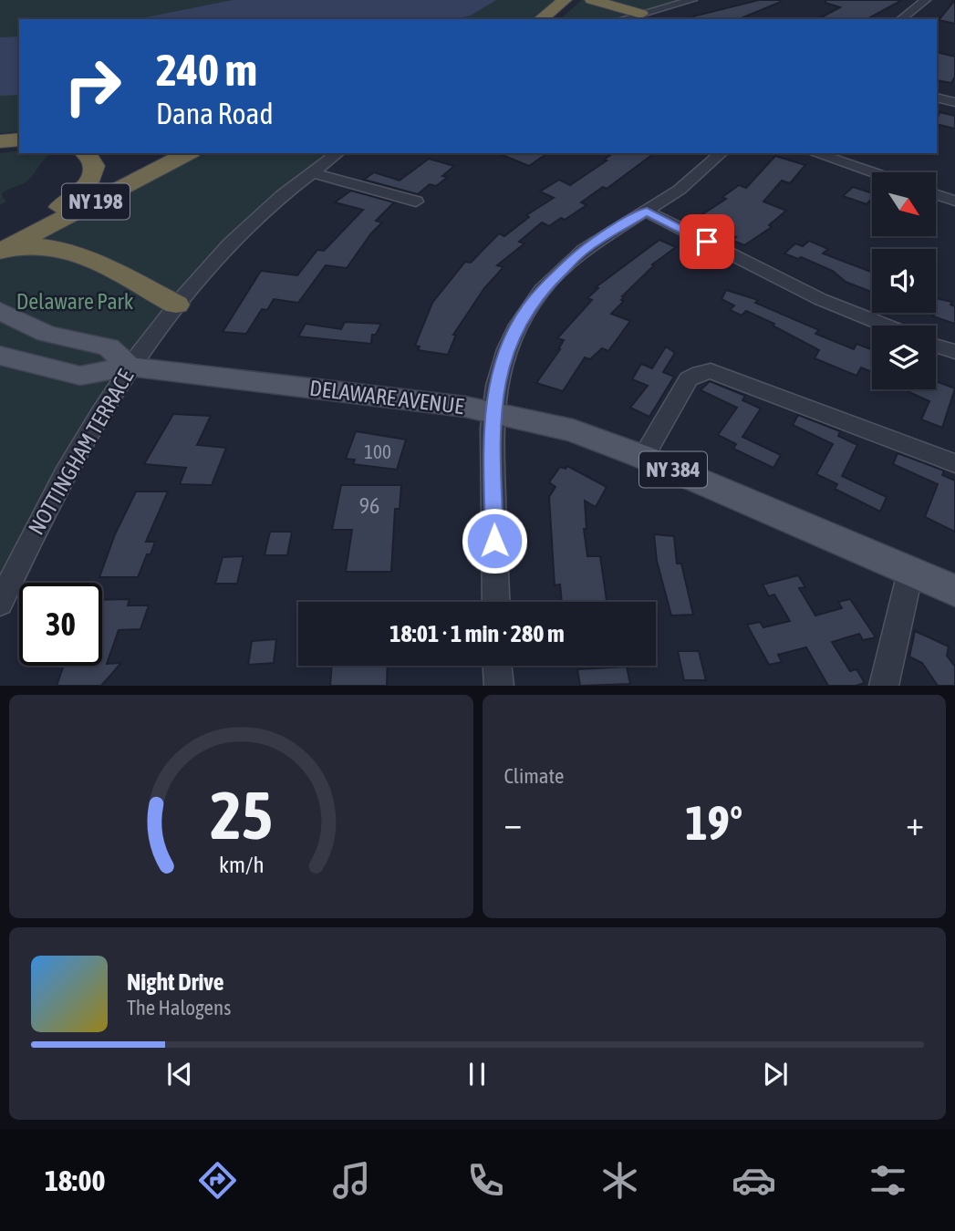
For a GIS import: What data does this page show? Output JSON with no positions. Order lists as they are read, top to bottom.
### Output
{
  "streets": {
    "highway": ["NY 198"],
    "main road": ["DELAWARE AVENUE", "NY 384"],
    "street": ["NOTTINGHAM TERRACE"]
  },
  "crossings": [
    ["DELAWARE AVENUE", "NOTTINGHAM TERRACE"]
  ],
  "parks": ["Delaware Park"],
  "house_numbers": ["100", "96"],
  "north": "bottom right",
  "page": {
    "turn": ["240 m", "Dana Road"],
    "limit": "30",
    "trip": "18:01 · 1 min · 280 m",
    "tile": "Climate",
    "heat": ["−", "19°", "+"],
    "song": ["Night Drive", "The Halogens"],
    "tabs": "18:00",
    "gauge": ["25", "km/h"]
  }
}
